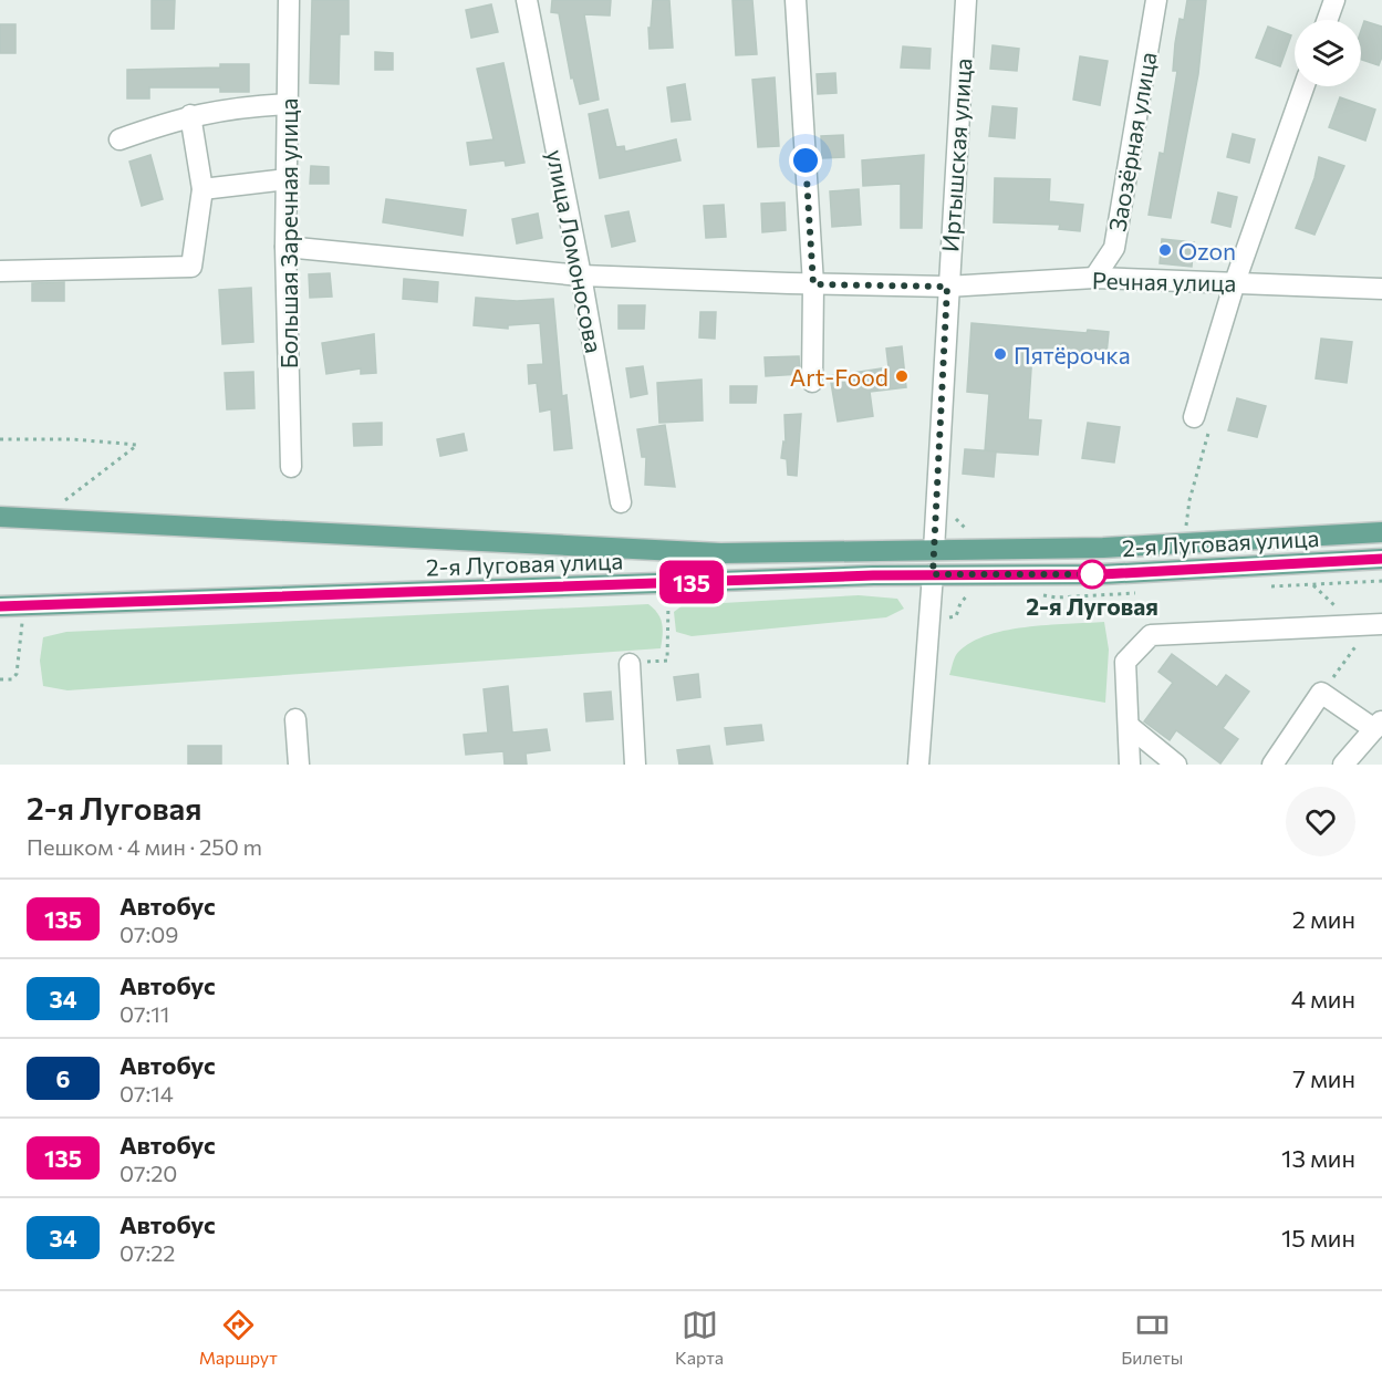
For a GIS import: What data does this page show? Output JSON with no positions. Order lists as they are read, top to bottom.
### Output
{
  "streets": {
    "main road": ["2-я Луговая улица"],
    "street": [
      "Заозёрная улица",
      "Иртышская улица",
      "Большая Заречная улица",
      "улица Ломоносова",
      "Речная улица"
    ]
  },
  "crossings": [
    ["Заозёрная улица", "Речная улица"],
    ["Иртышская улица", "Речная улица"],
    ["Иртышская улица", "2-я Луговая улица"],
    ["Большая Заречная улица", "Речная улица"],
    ["улица Ломоносова", "Речная улица"]
  ],
  "places": [
    "Ozon",
    "Пятёрочка",
    "Art-Food",
    "2-я Луговая"
  ],
  "lines": ["bus line 135"],
  "page": {
    "on_map": "135",
    "heading": ["2-я Луговая", "Пешком · 4 мин · 250 m"],
    "list": [
      {
        "mark": "135",
        "name": "Автобус",
        "note": "07:09",
        "value": "2 мин"
      },
      {
        "mark": "34",
        "name": "Автобус",
        "note": "07:11",
        "value": "4 мин"
      },
      {
        "mark": "6",
        "name": "Автобус",
        "note": "07:14",
        "value": "7 мин"
      },
      {
        "mark": "135",
        "name": "Автобус",
        "note": "07:20",
        "value": "13 мин"
      },
      {
        "mark": "34",
        "name": "Автобус",
        "note": "07:22",
        "value": "15 мин"
      }
    ],
    "tabs": ["Маршрут", "Карта", "Билеты"]
  }
}
